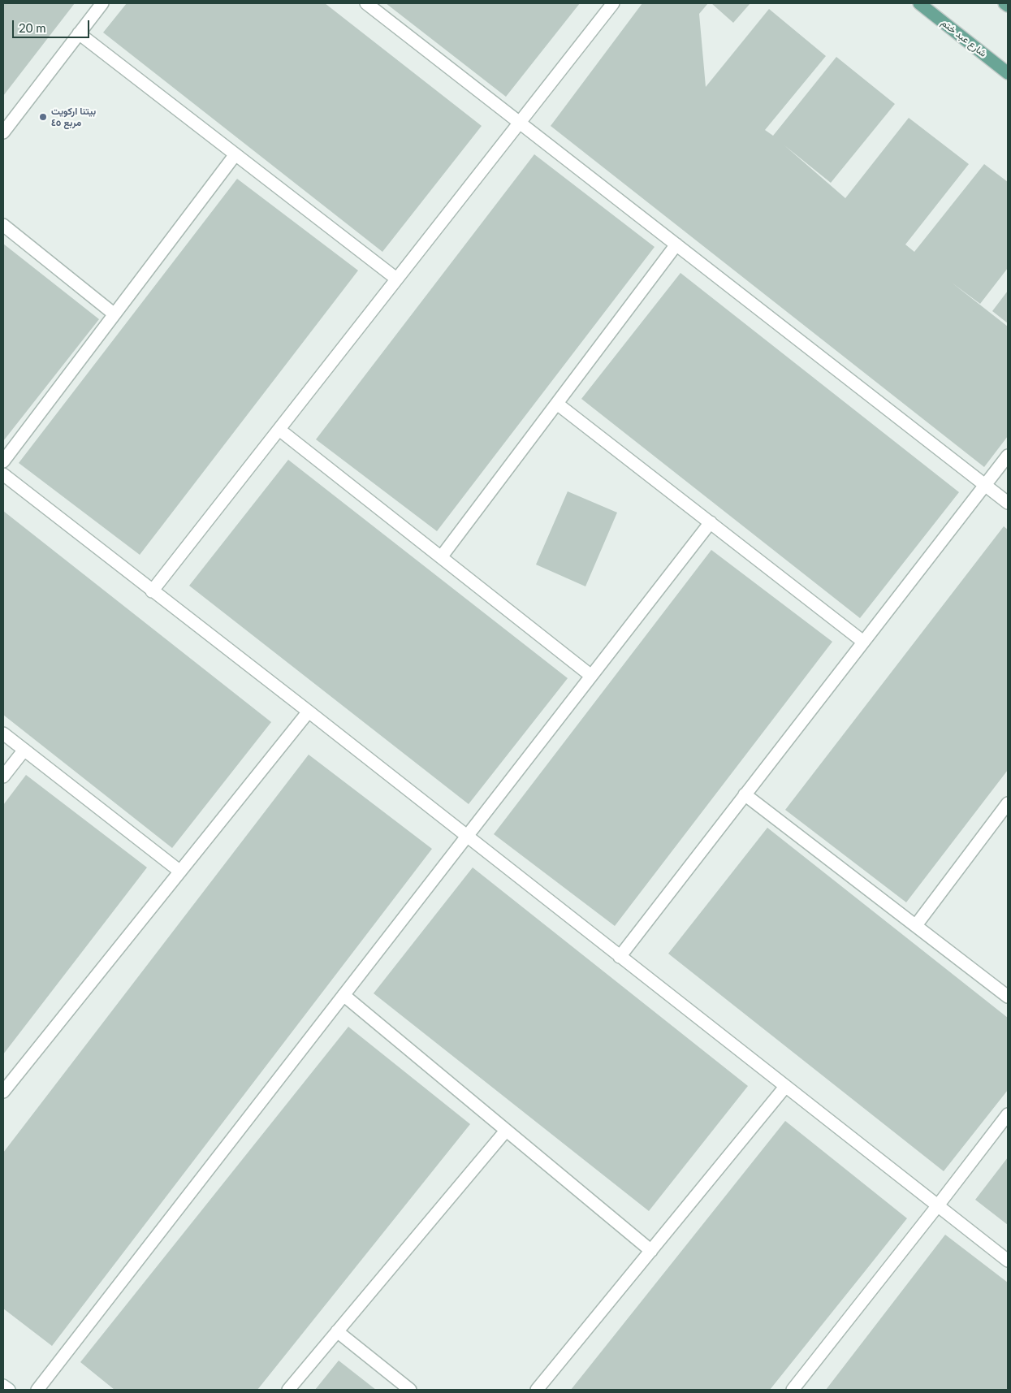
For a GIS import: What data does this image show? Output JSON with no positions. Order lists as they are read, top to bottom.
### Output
{
  "streets": {
    "main road": ["شارع عبد ختم"]
  },
  "places": ["بيتنا اركويت مربع ٤٥"],
  "scale_bar": "20 m"
}
